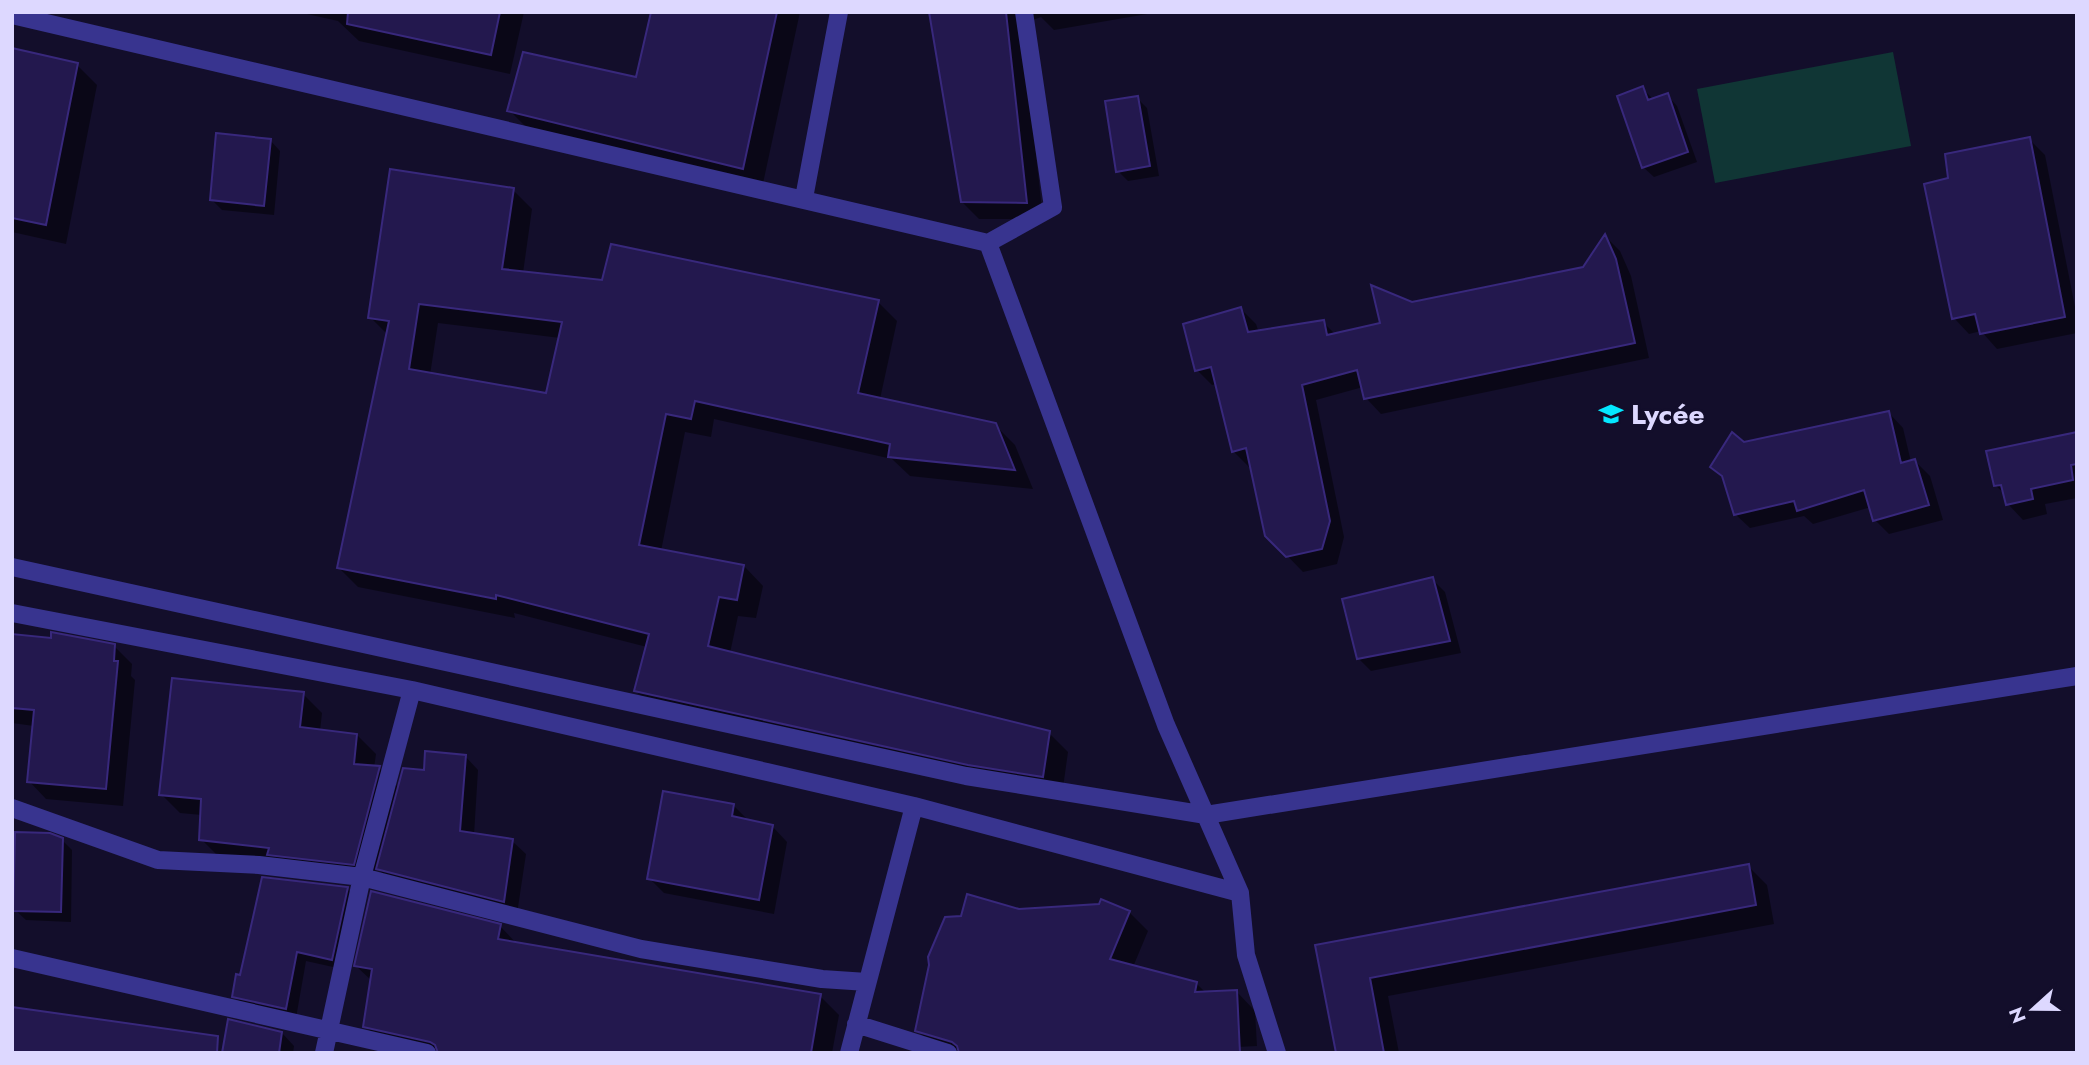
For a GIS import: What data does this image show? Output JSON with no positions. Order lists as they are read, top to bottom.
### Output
{
  "places": {
    "school or university": ["Lycée"]
  },
  "north": "left"
}
